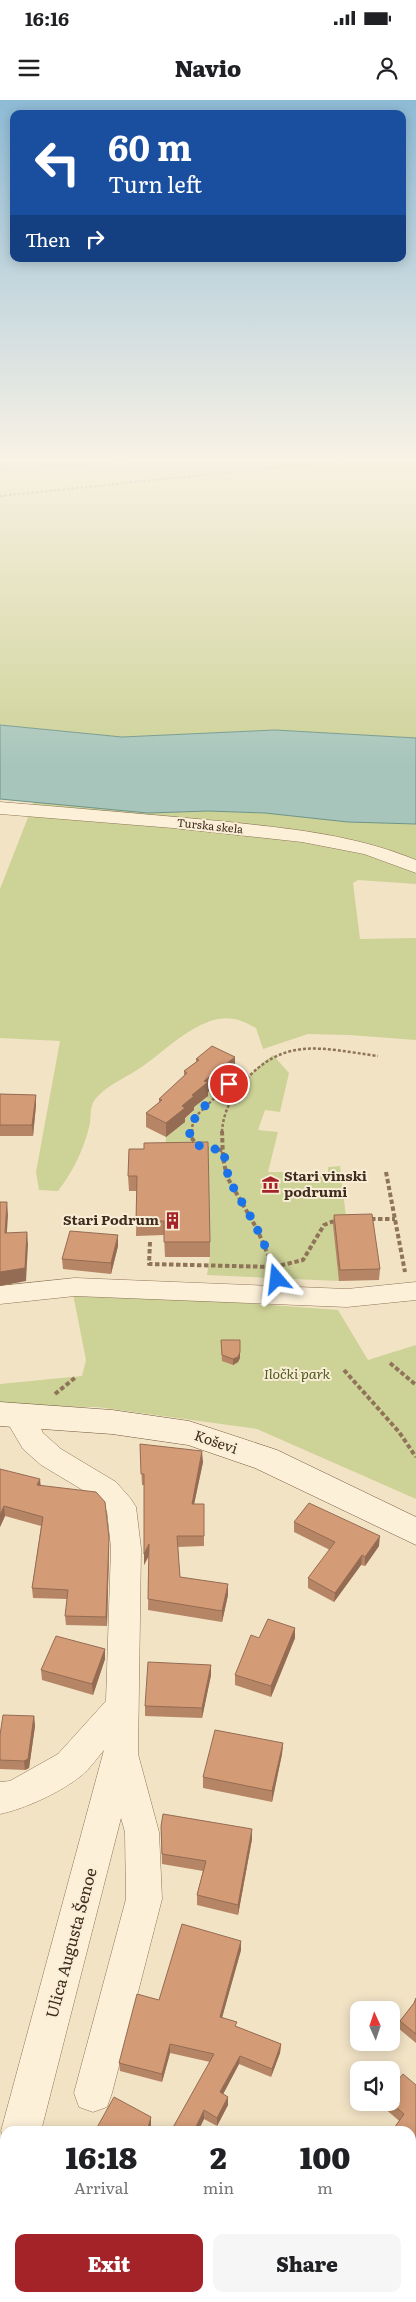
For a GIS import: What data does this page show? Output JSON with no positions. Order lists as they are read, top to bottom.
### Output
{
  "streets": {
    "main road": ["Koševi"],
    "street": ["Turska skela", "Ulica Augusta Šenoe"]
  },
  "crossings": [
    ["Koševi", "Ulica Augusta Šenoe"]
  ],
  "parks": ["Iločki park"],
  "places": {
    "museum": ["Stari vinski podrumi"],
    "building": ["Stari Podrum"]
  },
  "north": "top",
  "page": {
    "status": "16:16",
    "header": "Navio",
    "turn": ["60 m", "Turn left"],
    "then": "Then",
    "eta": [
      "16:18",
      "Arrival",
      "2",
      "min",
      "100",
      "m"
    ],
    "buttons": ["Exit", "Share"]
  }
}
